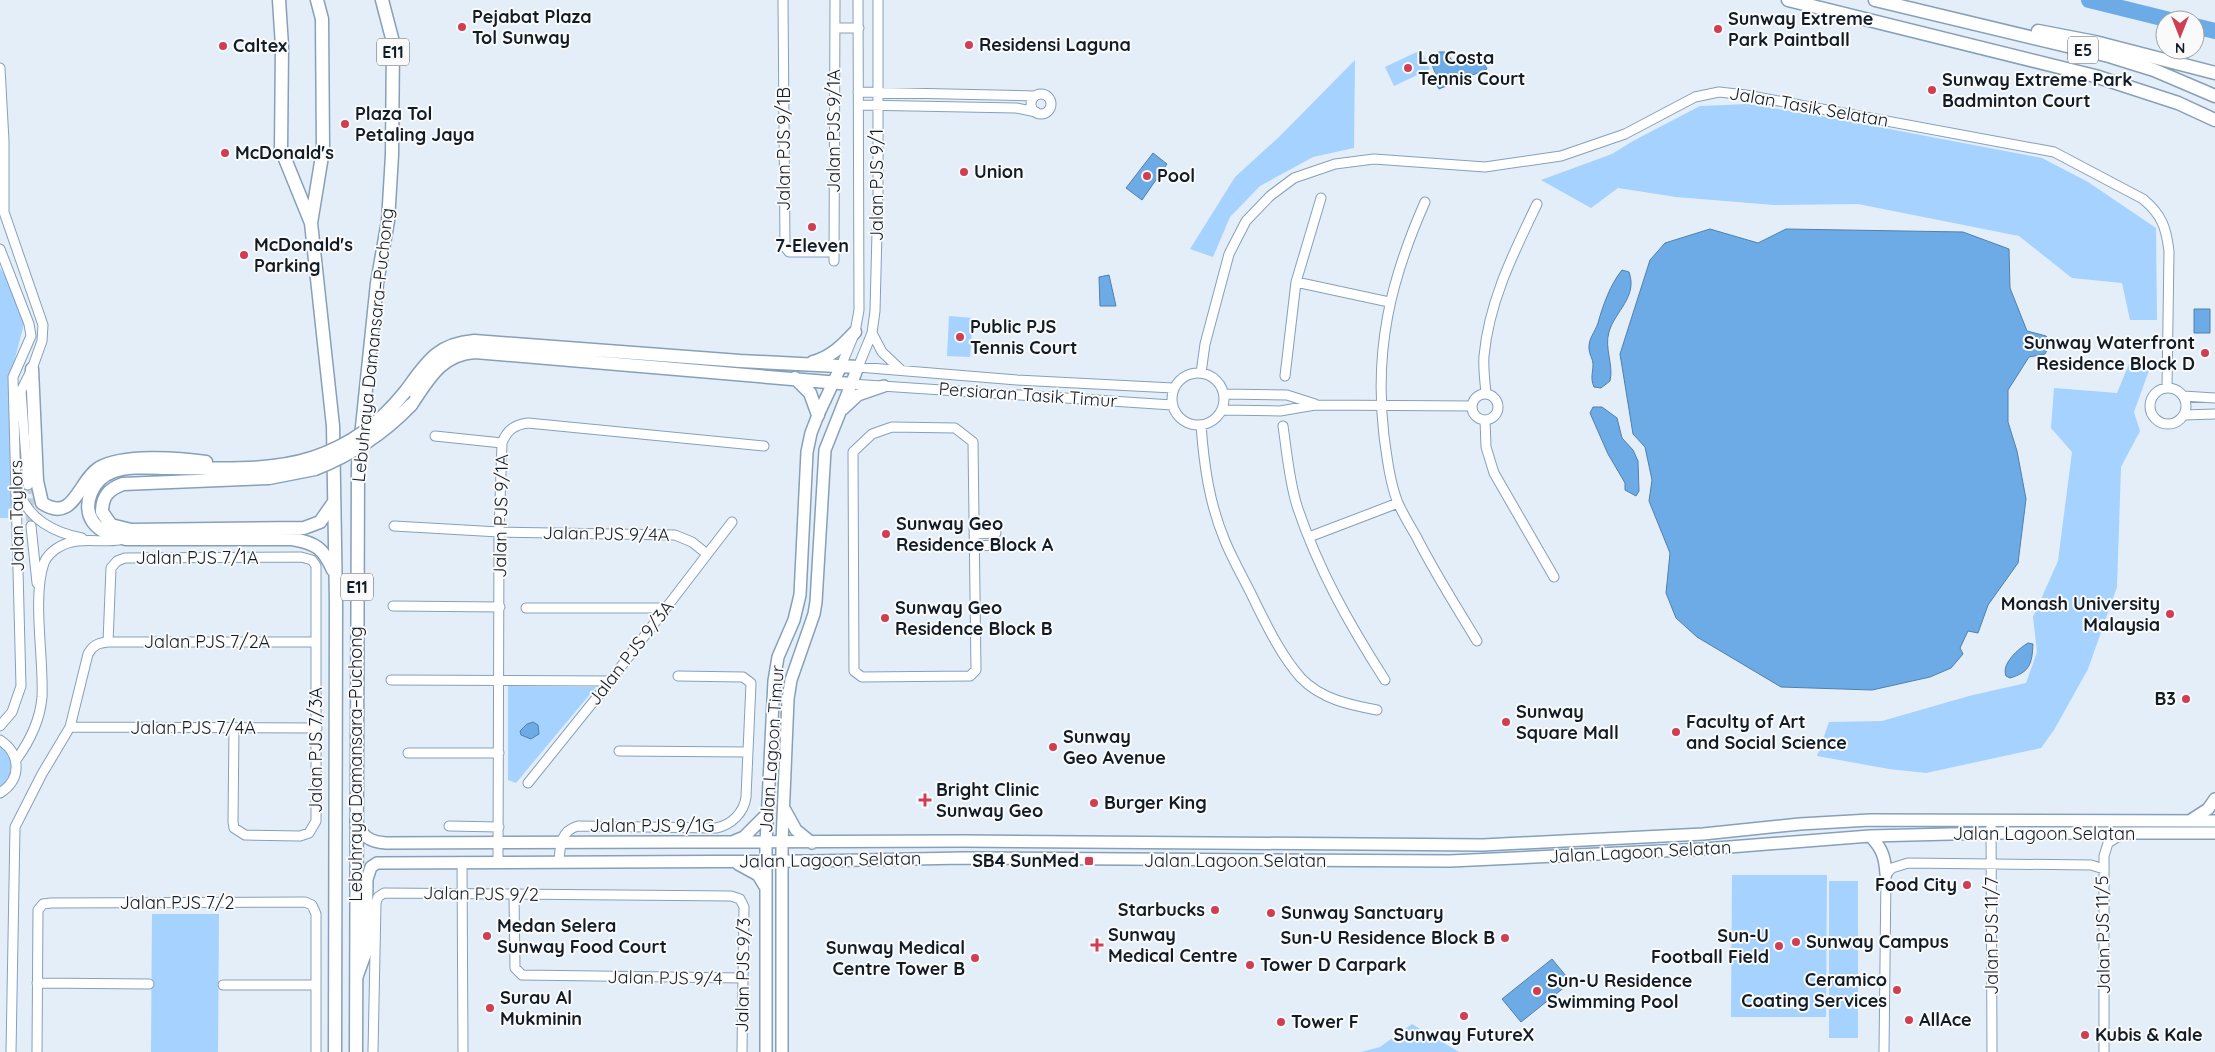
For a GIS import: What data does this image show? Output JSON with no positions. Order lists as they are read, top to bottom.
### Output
{
  "streets": {
    "highway": ["E5", "E11", "Lebuhraya Damansara–Puchong"],
    "main road": ["Jalan Lagoon Timur", "Jalan Lagoon Selatan"],
    "street": [
      "Jalan Tasik Selatan",
      "Jalan PJS 9/1A",
      "Jalan PJS 9/1B",
      "Jalan PJS 9/1",
      "Persiaran Tasik Timur",
      "Jalan Taylors",
      "Jalan PJS 9/4A",
      "Jalan PJS 7/1A",
      "Jalan PJS 7/2A",
      "Jalan PJS 9/3A",
      "Jalan PJS 7/4A",
      "Jalan PJS 7/3A",
      "Jalan PJS 9/1G",
      "Jalan PJS 9/2",
      "Jalan PJS 7/2",
      "Jalan PJS 11/5",
      "Jalan PJS 11/7",
      "Jalan PJS 9/3",
      "Jalan PJS 9/4"
    ]
  },
  "crossings": [
    ["Jalan Tasik Selatan", "Persiaran Tasik Timur"],
    ["Jalan PJS 9/1A", "Jalan PJS 9/1B"],
    ["Jalan PJS 9/1A", "Jalan PJS 9/4A"],
    ["Jalan PJS 9/1A", "Jalan Lagoon Selatan"],
    ["Jalan PJS 9/1", "Persiaran Tasik Timur"],
    ["Jalan PJS 9/1", "Jalan Lagoon Timur"],
    ["Lebuhraya Damansara–Puchong", "Jalan Lagoon Selatan"],
    ["Persiaran Tasik Timur", "Jalan Lagoon Timur"],
    ["Jalan PJS 9/4A", "Jalan PJS 9/3A"],
    ["Jalan PJS 7/1A", "Jalan PJS 7/2A"],
    ["Jalan PJS 7/1A", "Jalan PJS 7/3A"],
    ["Jalan PJS 7/2A", "Jalan PJS 7/3A"],
    ["Jalan PJS 7/4A", "Jalan PJS 7/3A"],
    ["Jalan Lagoon Timur", "Jalan Lagoon Selatan"],
    ["Jalan PJS 9/1G", "Jalan Lagoon Selatan"],
    ["Jalan Lagoon Selatan", "Jalan PJS 11/7"],
    ["Jalan PJS 9/2", "Jalan PJS 9/3"],
    ["Jalan PJS 9/2", "Jalan PJS 9/4"],
    ["Jalan PJS 11/5", "Jalan PJS 11/7"],
    ["Jalan PJS 9/3", "Jalan PJS 9/4"]
  ],
  "places": {
    "other": [
      "Pejabat Plaza Tol Sunway",
      "Sunway Extreme Park Paintball",
      "Residensi Laguna",
      "Caltex",
      "La Costa Tennis Court",
      "Sunway Extreme Park Badminton Court",
      "Plaza Tol Petaling Jaya",
      "McDonald's",
      "Union",
      "Pool",
      "7-Eleven",
      "McDonald's Parking",
      "Public PJS Tennis Court",
      "Sunway Waterfront Residence Block D",
      "Sunway Geo Residence Block A",
      "Monash University Malaysia",
      "Sunway Geo Residence Block B",
      "B3",
      "Sunway Square Mall",
      "Faculty of Art and Social Science",
      "Sunway Geo Avenue",
      "Burger King",
      "Food City",
      "Starbucks",
      "Sunway Sanctuary",
      "Medan Selera Sunway Food Court",
      "Sun-U Residence Block B",
      "Sunway Campus",
      "Sun-U Football Field",
      "Sunway Medical Centre Tower B",
      "Tower D Carpark",
      "Ceramico Coating Services",
      "Sun-U Residence Swimming Pool",
      "Surau Al Mukminin",
      "Sunway FutureX",
      "AllAce",
      "Tower F",
      "Kubis & Kale"
    ],
    "health": ["Bright Clinic Sunway Geo", "Sunway Medical Centre"],
    "transit": ["SB4 SunMed"]
  },
  "north": "bottom"
}
